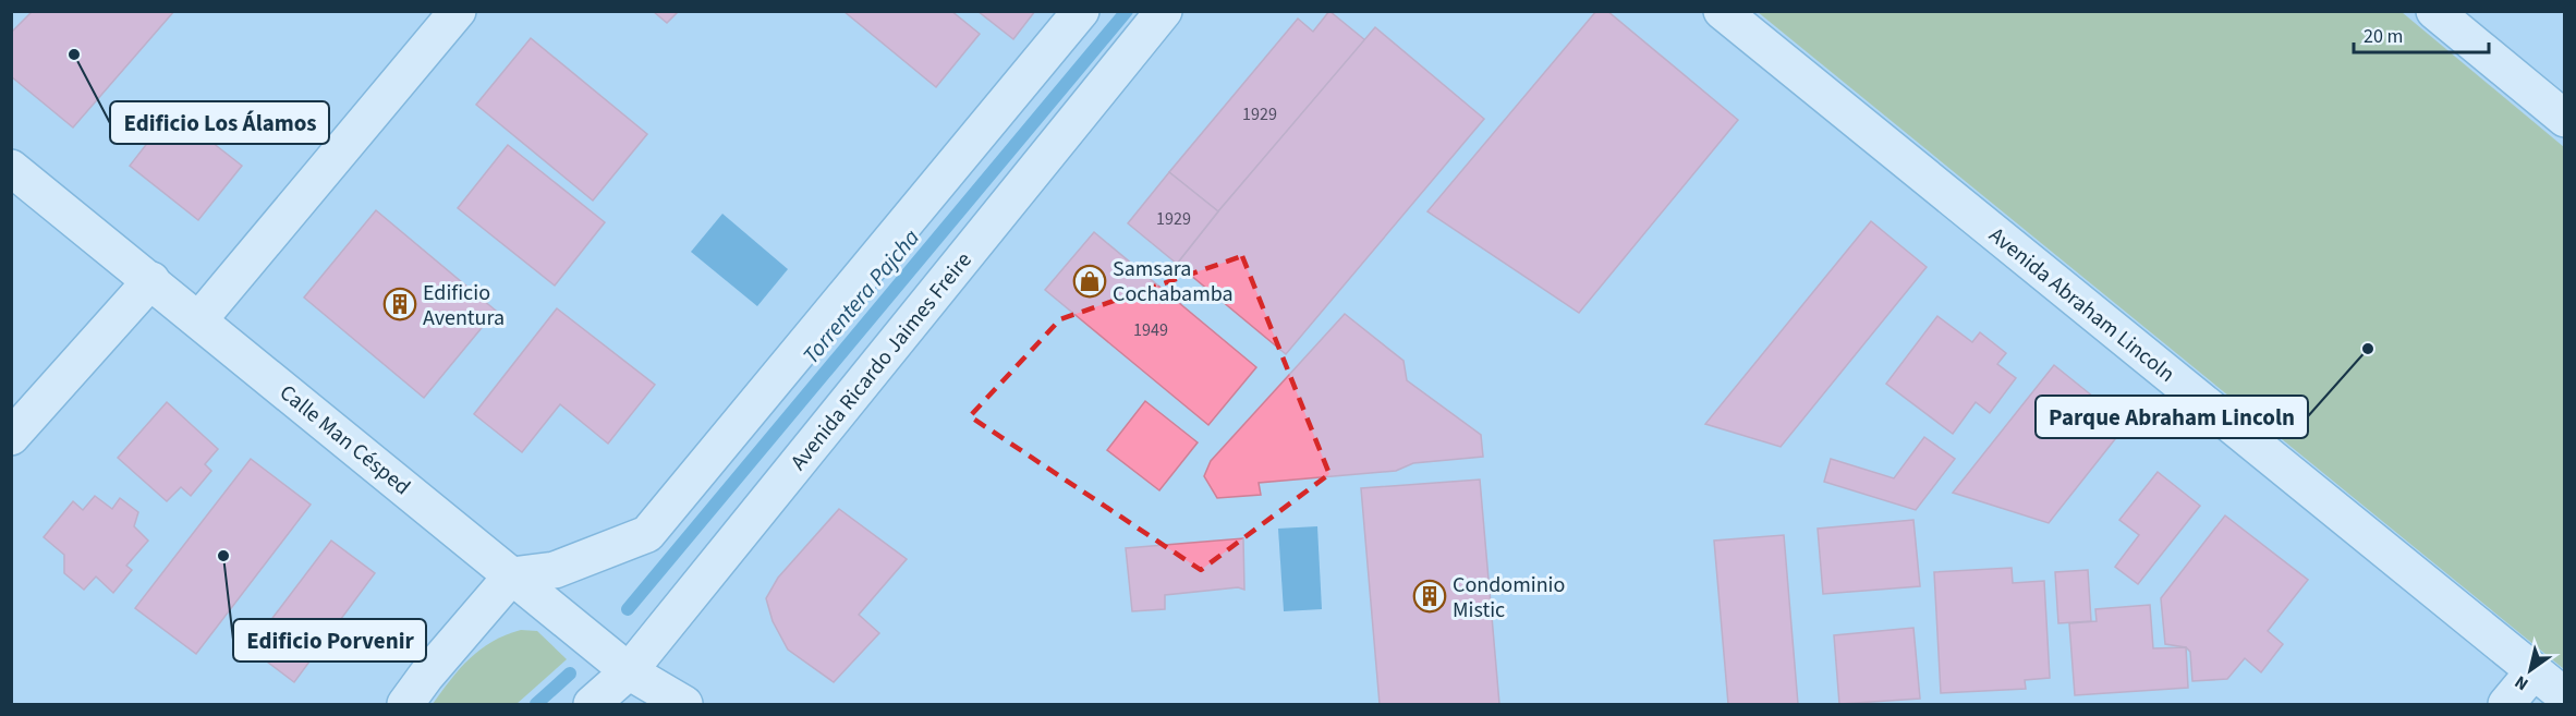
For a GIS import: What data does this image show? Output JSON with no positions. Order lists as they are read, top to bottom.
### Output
{
  "streets": {
    "street": ["Avenida Abraham Lincoln", "Avenida Ricardo Jaimes Freire", "Calle Man Césped"]
  },
  "crossings": [
    ["Avenida Ricardo Jaimes Freire", "Calle Man Césped"]
  ],
  "water": ["Torrentera Pajcha"],
  "places": {
    "other": ["Edificio Los Álamos", "Parque Abraham Lincoln", "Edificio Porvenir"],
    "shop": ["Samsara Cochabamba"],
    "building": ["Edificio Aventura", "Condominio Mistic"]
  },
  "house_numbers": ["1929", "1929", "1949"],
  "scale_bar": "20 m",
  "north": "bottom left"
}
